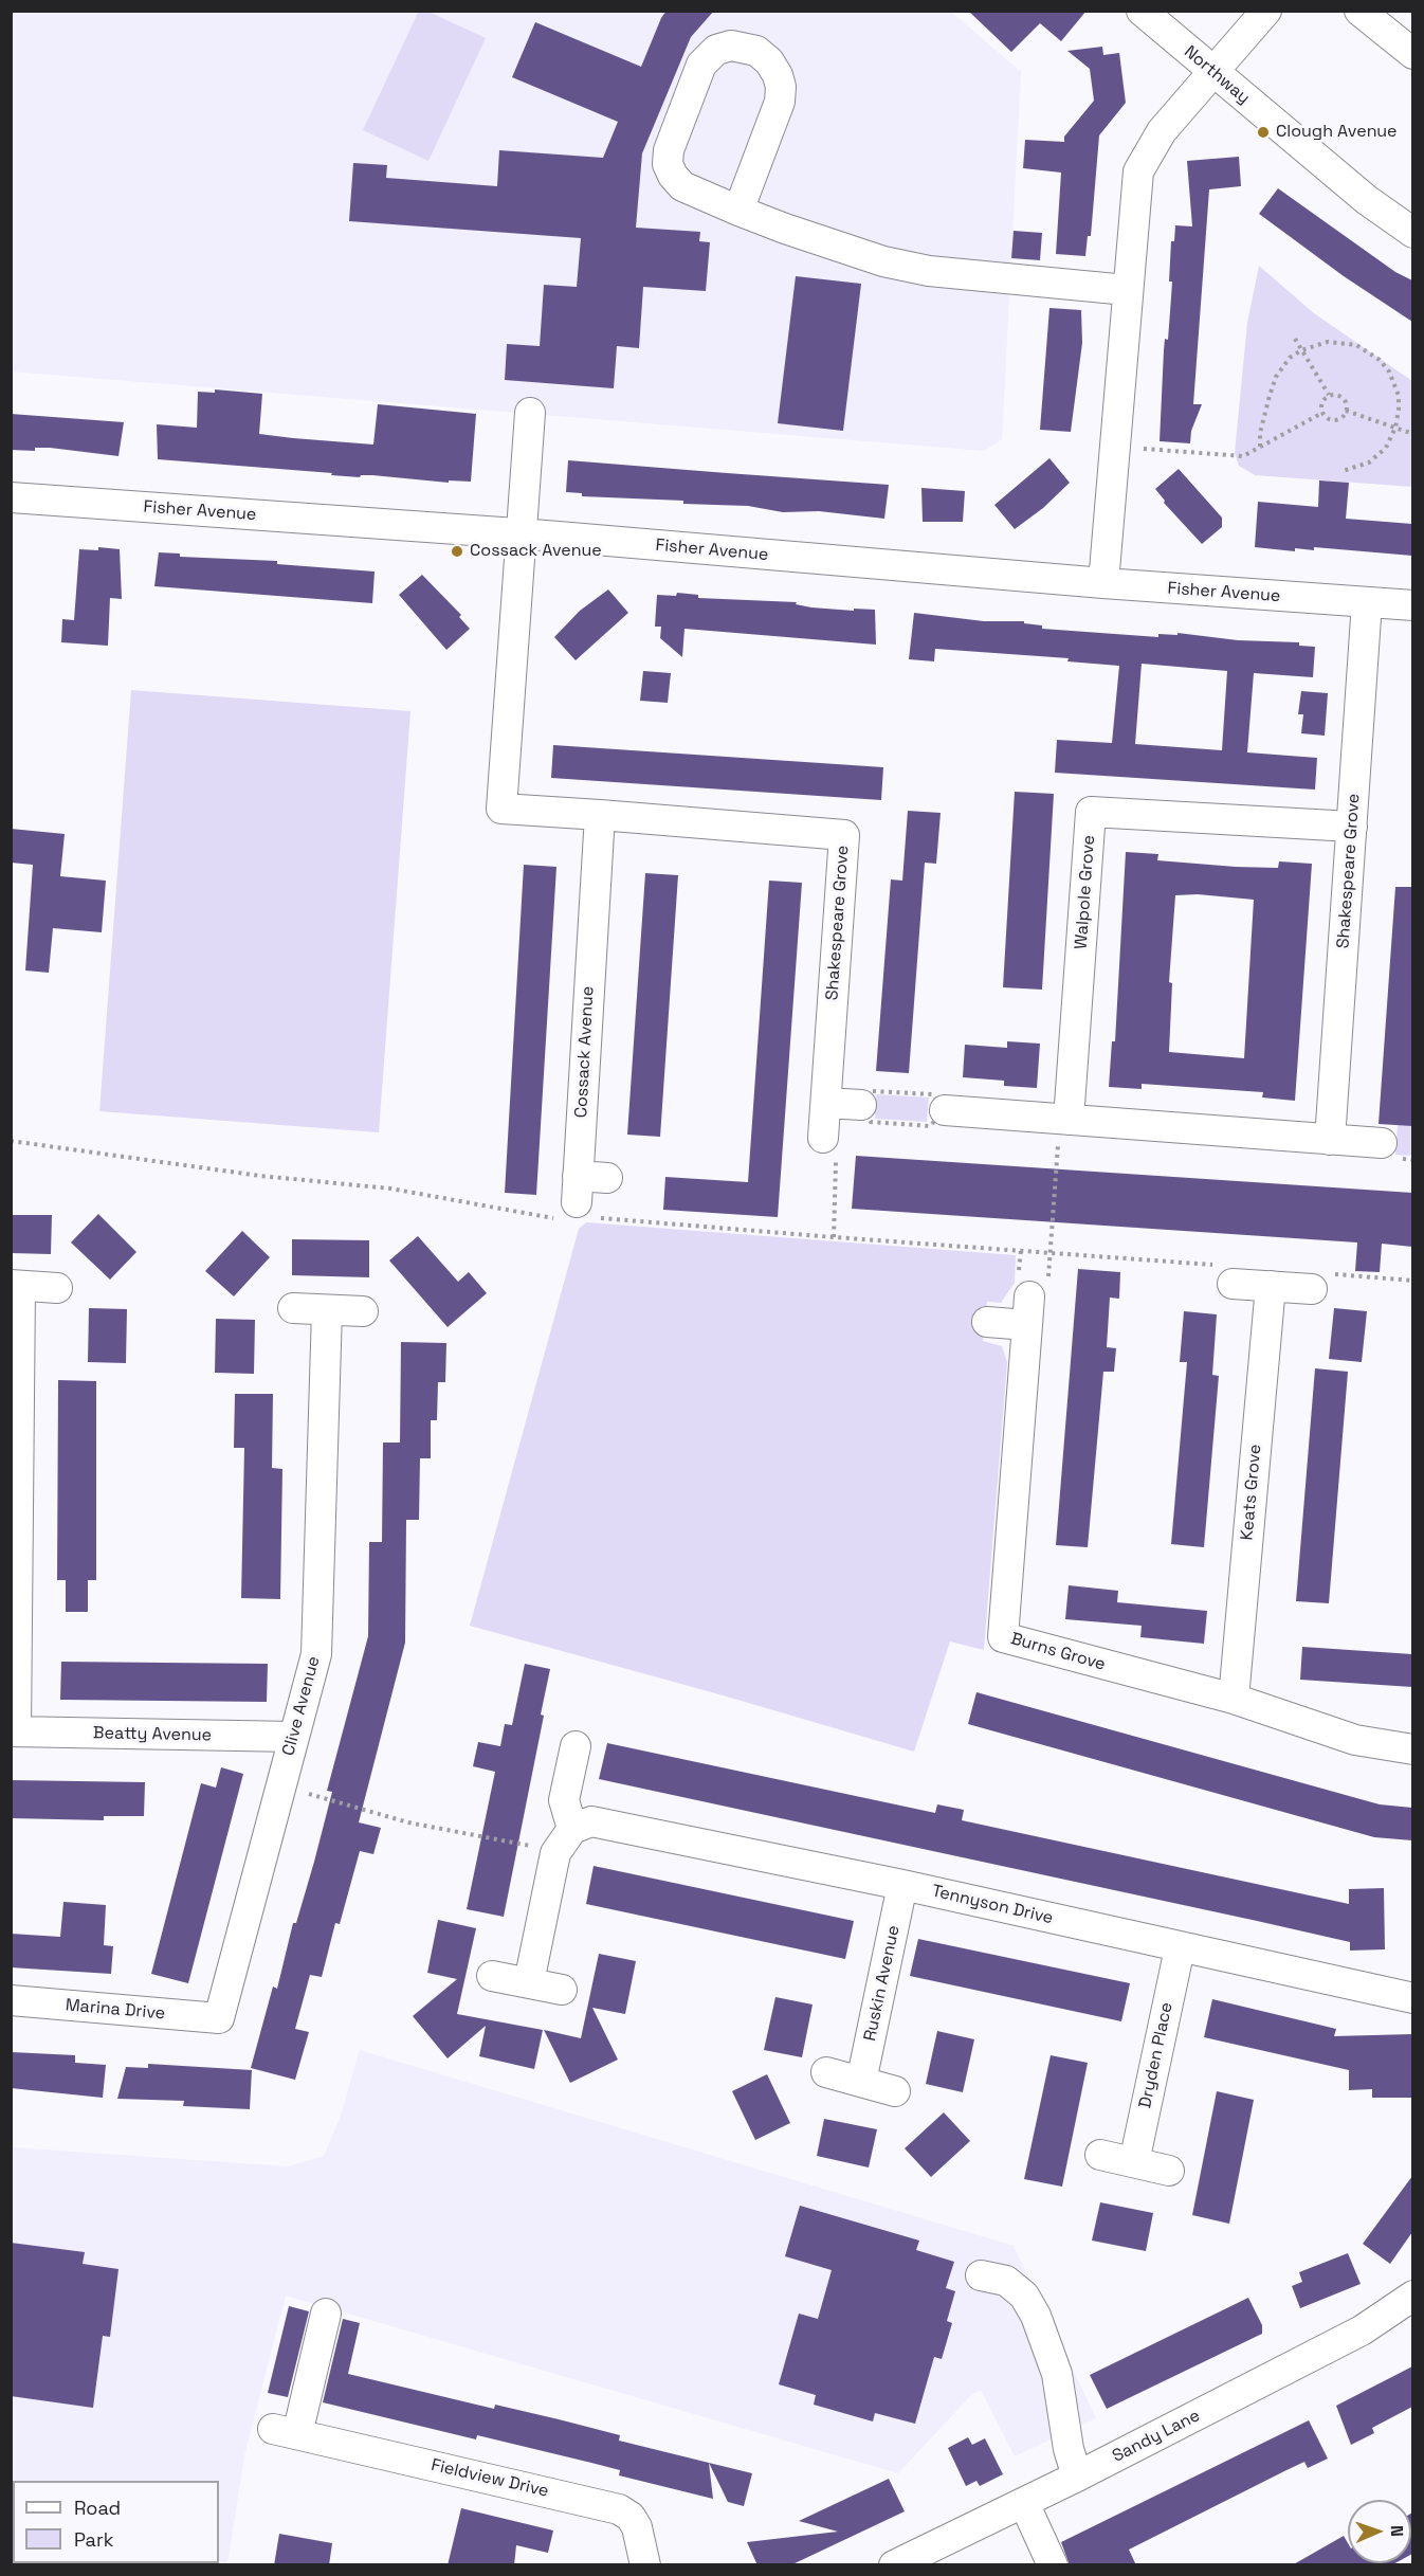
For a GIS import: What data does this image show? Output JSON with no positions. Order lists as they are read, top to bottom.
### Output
{
  "streets": {
    "street": [
      "Northway",
      "Fisher Avenue",
      "Shakespeare Grove",
      "Walpole Grove",
      "Cossack Avenue",
      "Keats Grove",
      "Burns Grove",
      "Clive Avenue",
      "Beatty Avenue",
      "Tennyson Drive",
      "Ruskin Avenue",
      "Marina Drive",
      "Dryden Place",
      "Sandy Lane",
      "Fieldview Drive"
    ]
  },
  "crossings": [
    ["Fisher Avenue", "Shakespeare Grove"],
    ["Shakespeare Grove", "Walpole Grove"],
    ["Shakespeare Grove", "Cossack Avenue"],
    ["Keats Grove", "Burns Grove"],
    ["Clive Avenue", "Beatty Avenue"],
    ["Clive Avenue", "Marina Drive"],
    ["Tennyson Drive", "Ruskin Avenue"],
    ["Tennyson Drive", "Dryden Place"]
  ],
  "places": ["Clough Avenue", "Cossack Avenue"],
  "legend": ["Road", "Park"],
  "north": "right"
}
